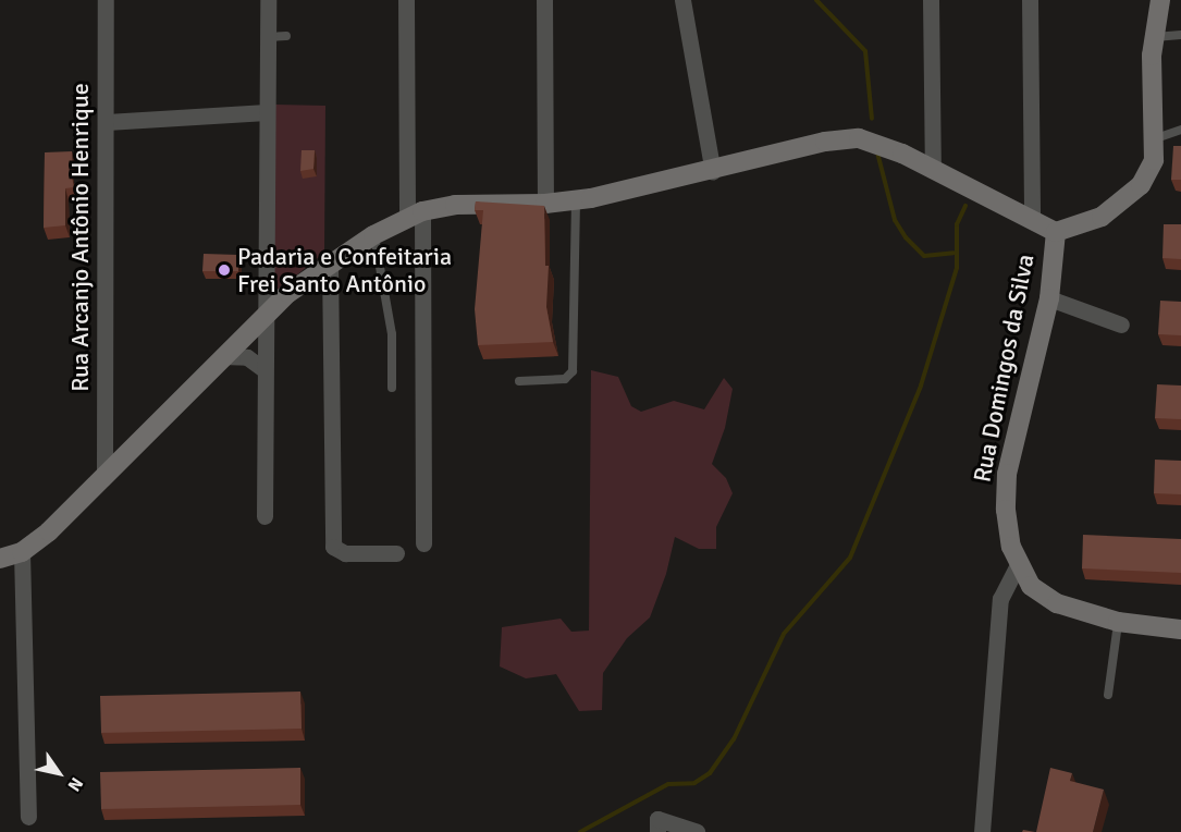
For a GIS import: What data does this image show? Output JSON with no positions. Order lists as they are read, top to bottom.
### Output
{
  "streets": {
    "street": ["Rua Arcanjo Antônio Henrique", "Rua Domingos da Silva"]
  },
  "places": ["Padaria e Confeitaria Frei Santo Antônio"],
  "north": "bottom right"
}
